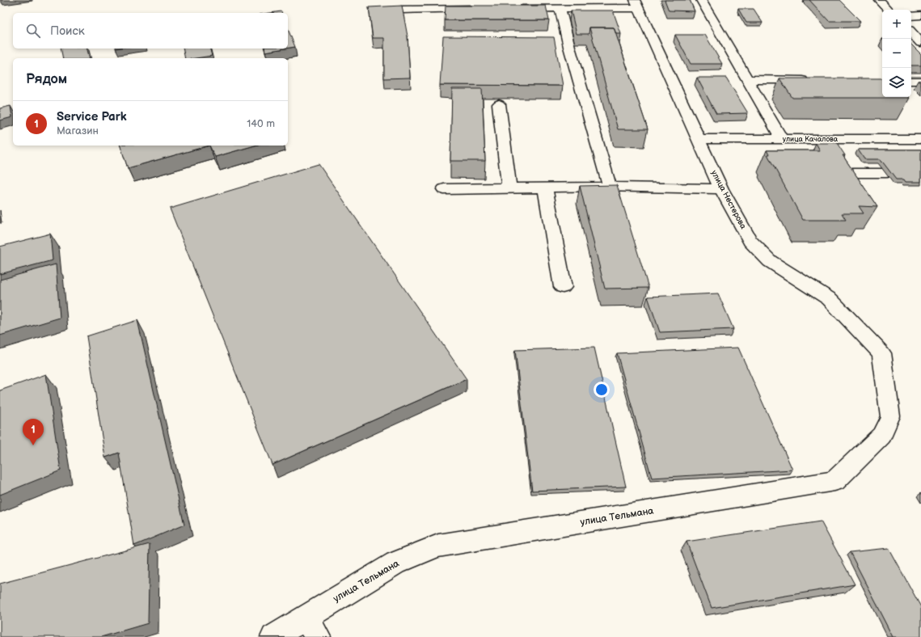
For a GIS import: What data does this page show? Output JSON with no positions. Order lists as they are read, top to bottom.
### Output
{
  "streets": {
    "street": ["улица Качалова", "улица Нестерова", "улица Тельмана"]
  },
  "crossings": [
    ["улица Качалова", "улица Нестерова"],
    ["улица Нестерова", "улица Тельмана"]
  ],
  "page": {
    "map_buttons": ["+", "−"],
    "search": "Поиск",
    "heading": "Рядом",
    "list": [
      {
        "mark": "1",
        "name": "Service Park",
        "note": "Магазин",
        "value": "140 m"
      }
    ],
    "pins": "1"
  }
}
